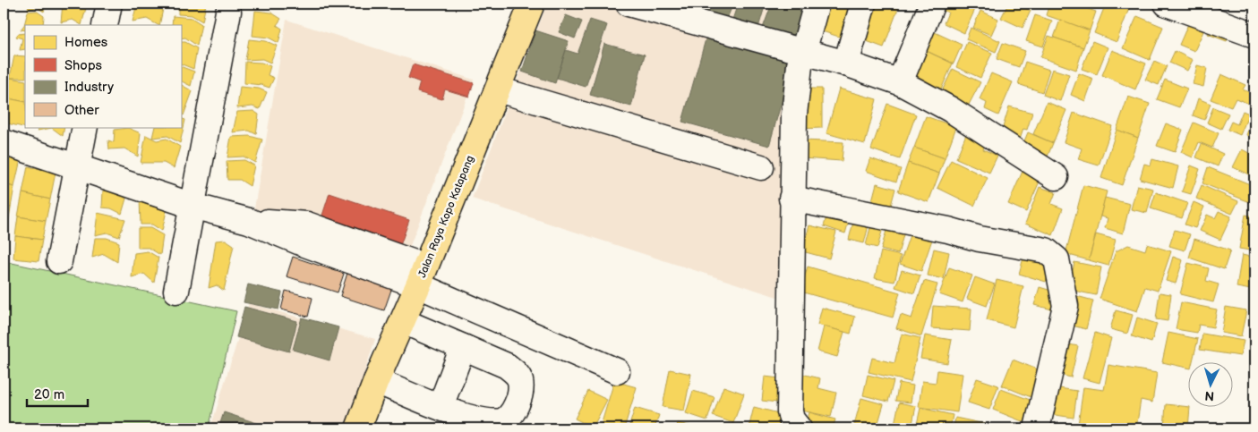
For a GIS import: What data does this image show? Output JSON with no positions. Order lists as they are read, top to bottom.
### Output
{
  "streets": {
    "main road": ["Jalan Raya Kopo Katapang"]
  },
  "legend": [
    "Homes",
    "Shops",
    "Industry",
    "Other"
  ],
  "scale_bar": "20 m",
  "north": "bottom"
}
